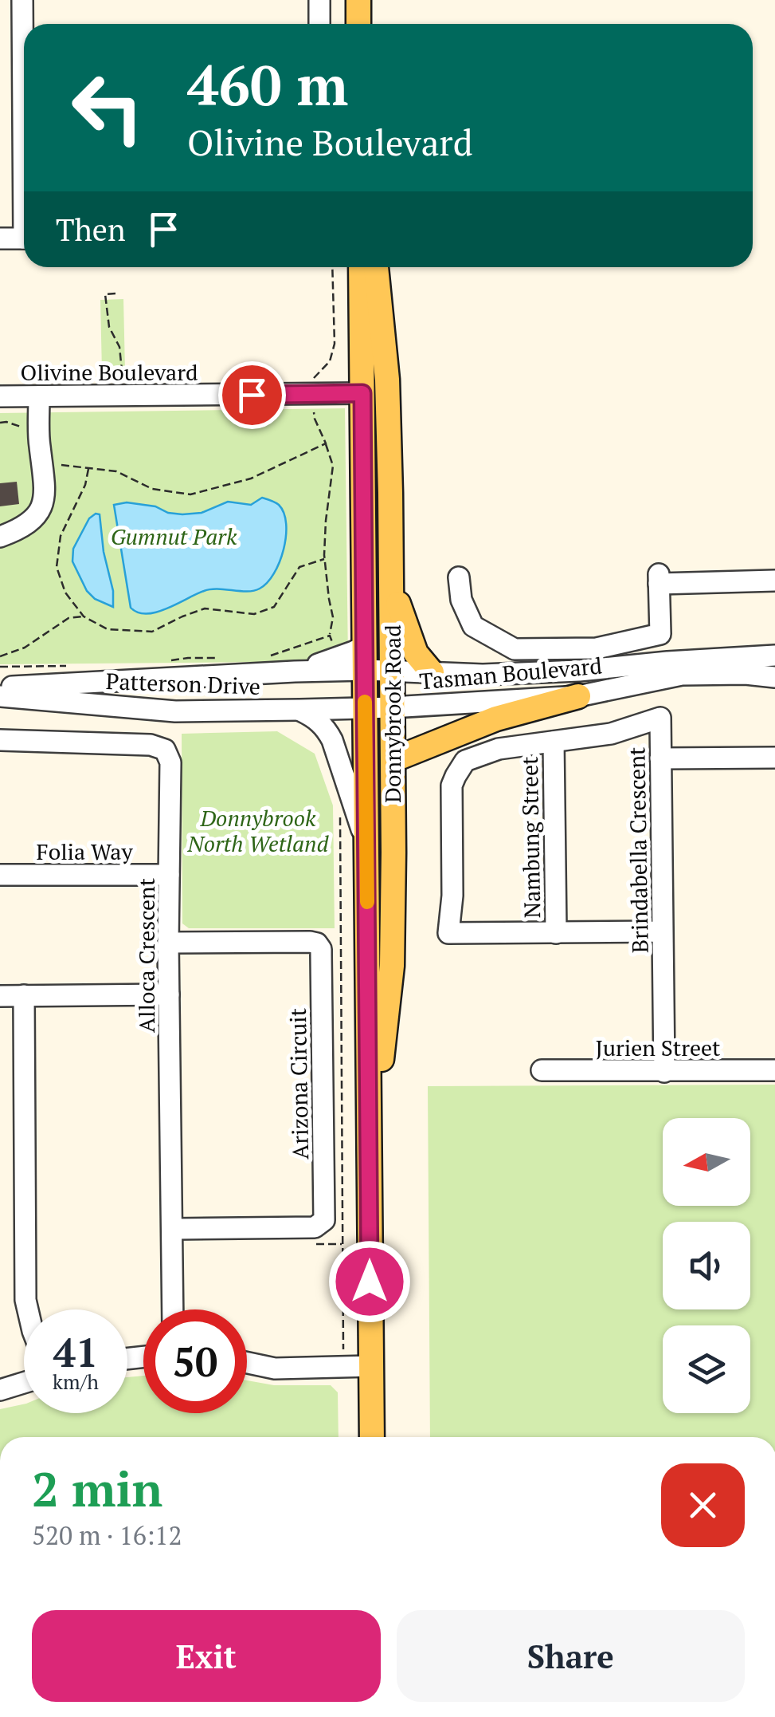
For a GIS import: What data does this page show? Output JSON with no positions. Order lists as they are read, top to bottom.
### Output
{
  "streets": {
    "main road": ["Donnybrook Road"],
    "street": [
      "Olivine Boulevard",
      "Tasman Boulevard",
      "Patterson Drive",
      "Nambung Street",
      "Brindabella Crescent",
      "Folia Way",
      "Alloca Crescent",
      "Jurien Street",
      "Arizona Circuit"
    ]
  },
  "crossings": [
    ["Olivine Boulevard", "Donnybrook Road"],
    ["Tasman Boulevard", "Patterson Drive"],
    ["Tasman Boulevard", "Donnybrook Road"],
    ["Patterson Drive", "Donnybrook Road"],
    ["Nambung Street", "Brindabella Crescent"],
    ["Brindabella Crescent", "Jurien Street"],
    ["Folia Way", "Alloca Crescent"],
    ["Alloca Crescent", "Arizona Circuit"]
  ],
  "parks": ["Gumnut Park", "Donnybrook North Wetland"],
  "north": "left",
  "page": {
    "turn": ["460 m", "Olivine Boulevard"],
    "then": "Then",
    "speed": "41 km/h",
    "limit": "50",
    "heading": ["2 min", "520 m · 16:12"],
    "buttons": ["Exit", "Share"]
  }
}
